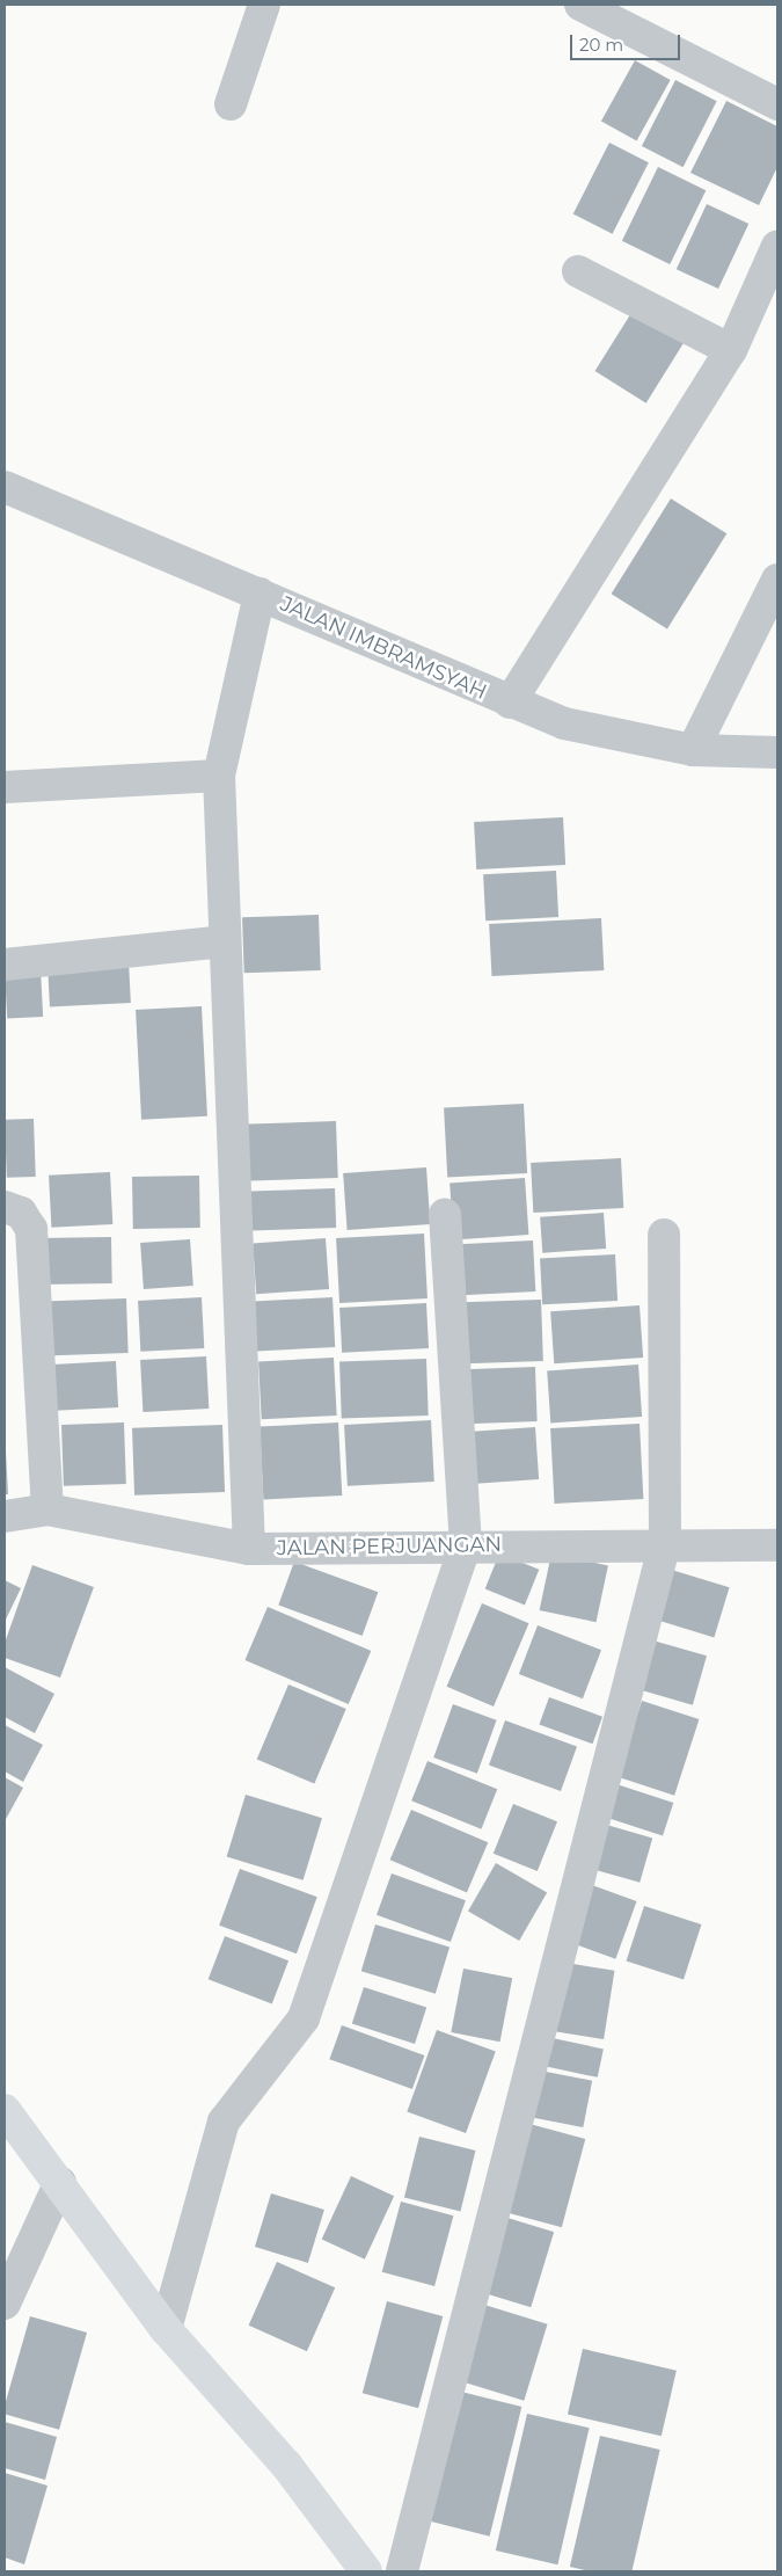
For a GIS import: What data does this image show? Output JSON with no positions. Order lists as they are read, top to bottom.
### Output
{
  "streets": {
    "street": ["JALAN IMBRAMSYAH", "JALAN PERJUANGAN"]
  },
  "scale_bar": "20 m"
}
